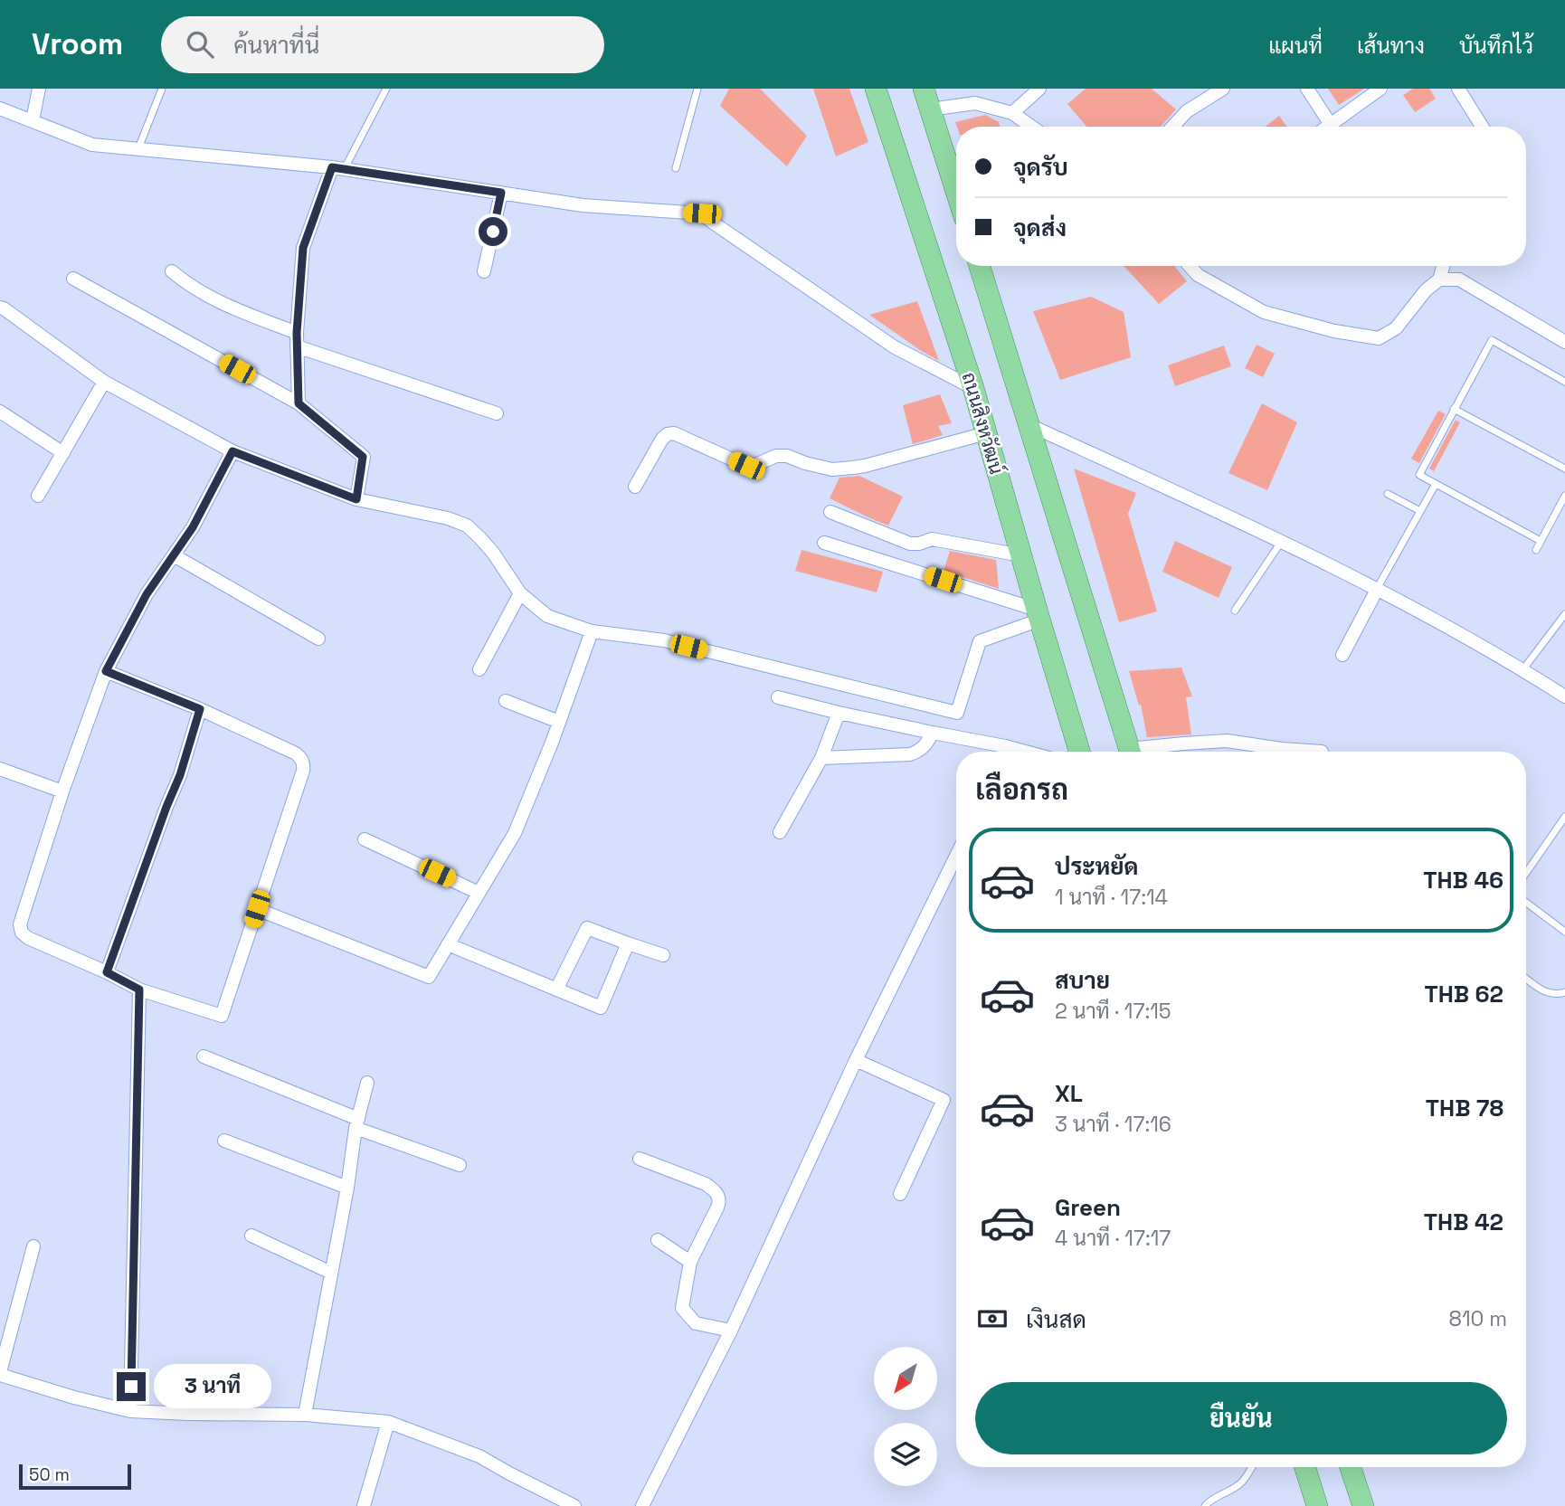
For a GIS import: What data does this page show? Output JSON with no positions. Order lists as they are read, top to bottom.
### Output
{
  "streets": {
    "main road": ["ถนนสิงหวัฒน์"]
  },
  "scale_bar": "50 m",
  "north": "bottom left",
  "page": {
    "header": "Vroom",
    "search": "ค้นหาที่นี่",
    "nav": ["แผนที่", "เส้นทาง", "บันทึกไว้"],
    "banner": ["จุดรับ", "จุดส่ง"],
    "heading": "เลือกรถ",
    "list": [
      {
        "name": "ประหยัด",
        "note": "1 นาที · 17:14",
        "value": "THB 46"
      },
      {
        "name": "สบาย",
        "note": "2 นาที · 17:15",
        "value": "THB 62"
      },
      {
        "name": "XL",
        "note": "3 นาที · 17:16",
        "value": "THB 78"
      },
      {
        "name": "Green",
        "note": "4 นาที · 17:17",
        "value": "THB 42"
      }
    ],
    "pay": ["เงินสด", "810 m"],
    "bubble": "3 นาที",
    "buttons": "ยืนยัน",
    "scale": "50 m"
  }
}
